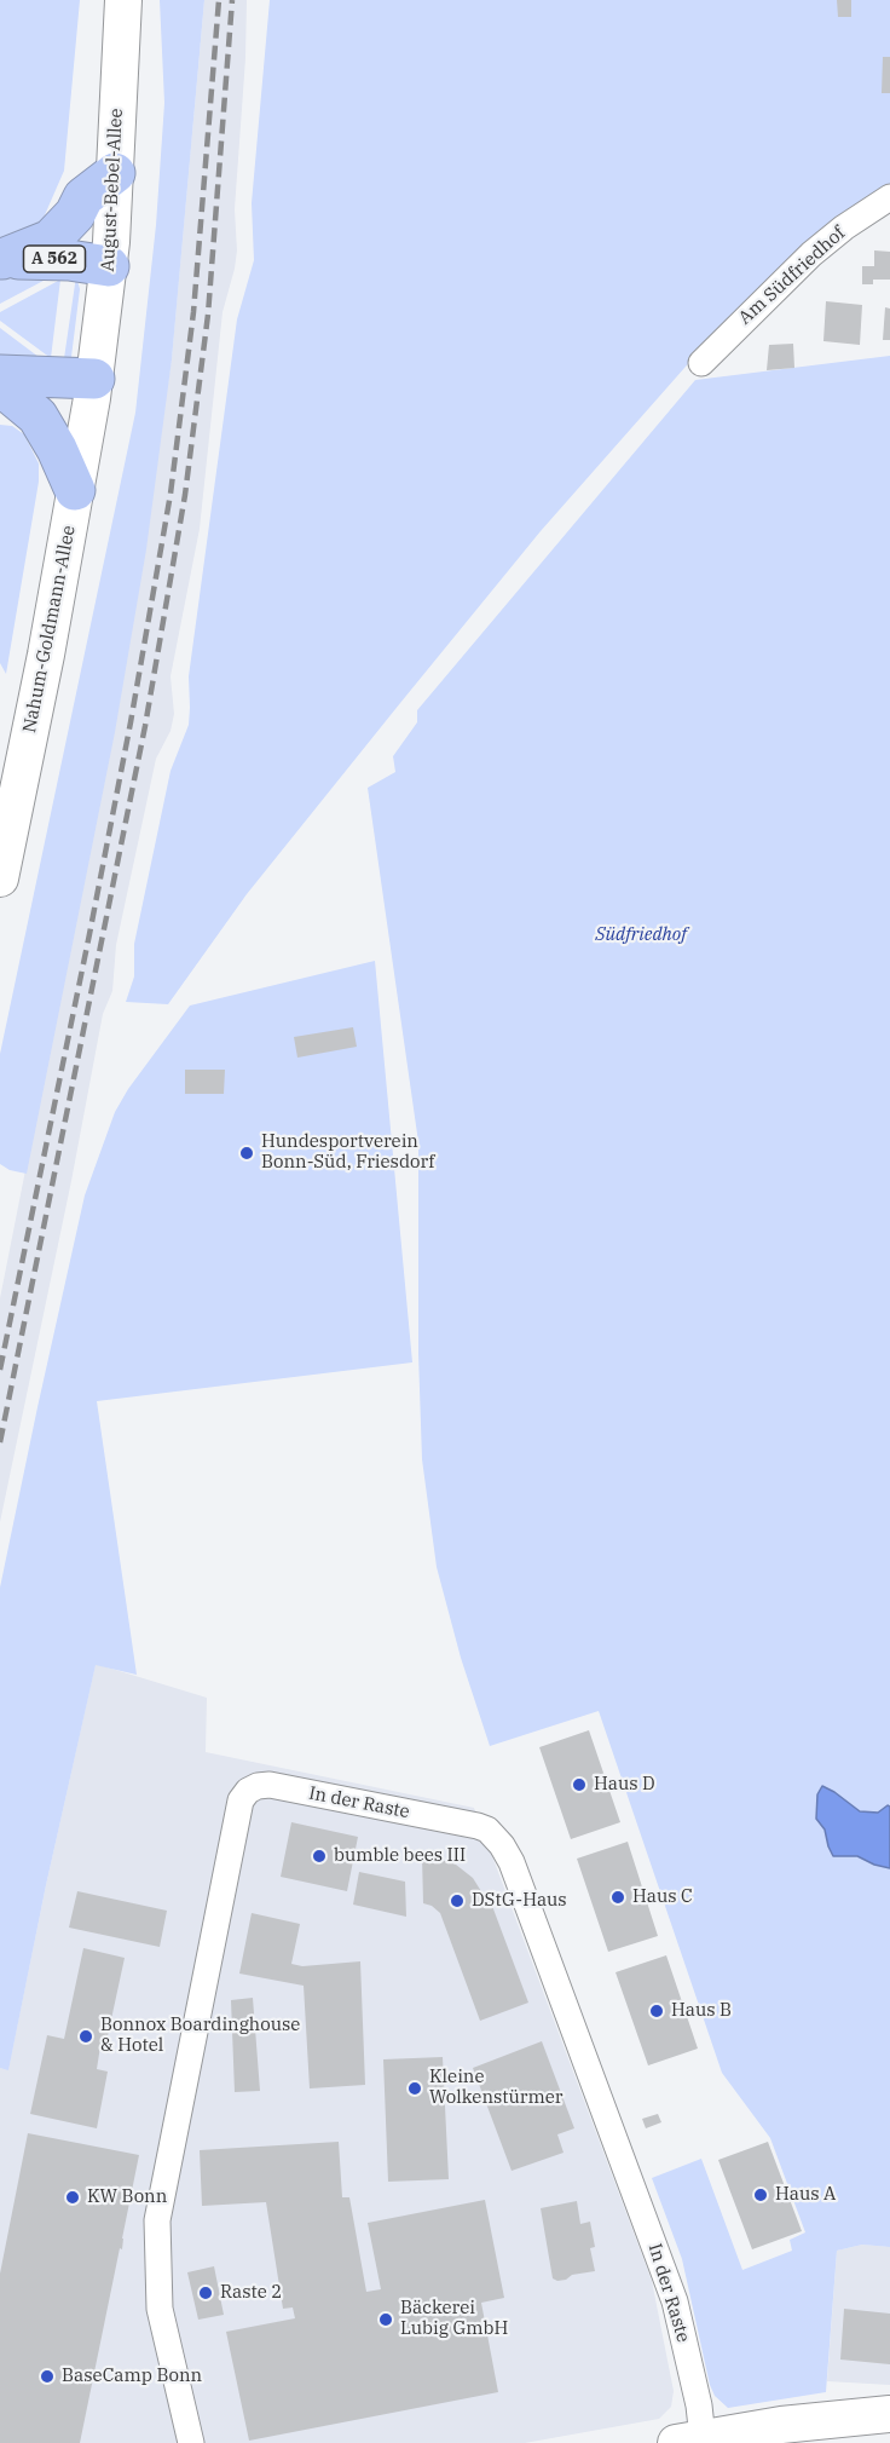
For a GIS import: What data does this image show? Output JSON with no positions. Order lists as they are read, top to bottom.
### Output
{
  "streets": {
    "highway": ["A 562"],
    "main road": ["August-Bebel-Allee", "Nahum-Goldmann-Allee"],
    "street": ["Am Südfriedhof", "In der Raste"]
  },
  "crossings": [
    ["August-Bebel-Allee", "A 562"],
    ["August-Bebel-Allee", "Nahum-Goldmann-Allee"]
  ],
  "parks": ["Südfriedhof"],
  "places": [
    "Hundesportverein Bonn-Süd, Friesdorf",
    "Haus D",
    "bumble bees III",
    "Haus C",
    "DStG-Haus",
    "Haus B",
    "Bonnox Boardinghouse & Hotel",
    "Kleine Wolkenstürmer",
    "Haus A",
    "KW Bonn",
    "Raste 2",
    "Bäckerei Lubig GmbH",
    "BaseCamp Bonn"
  ]
}
